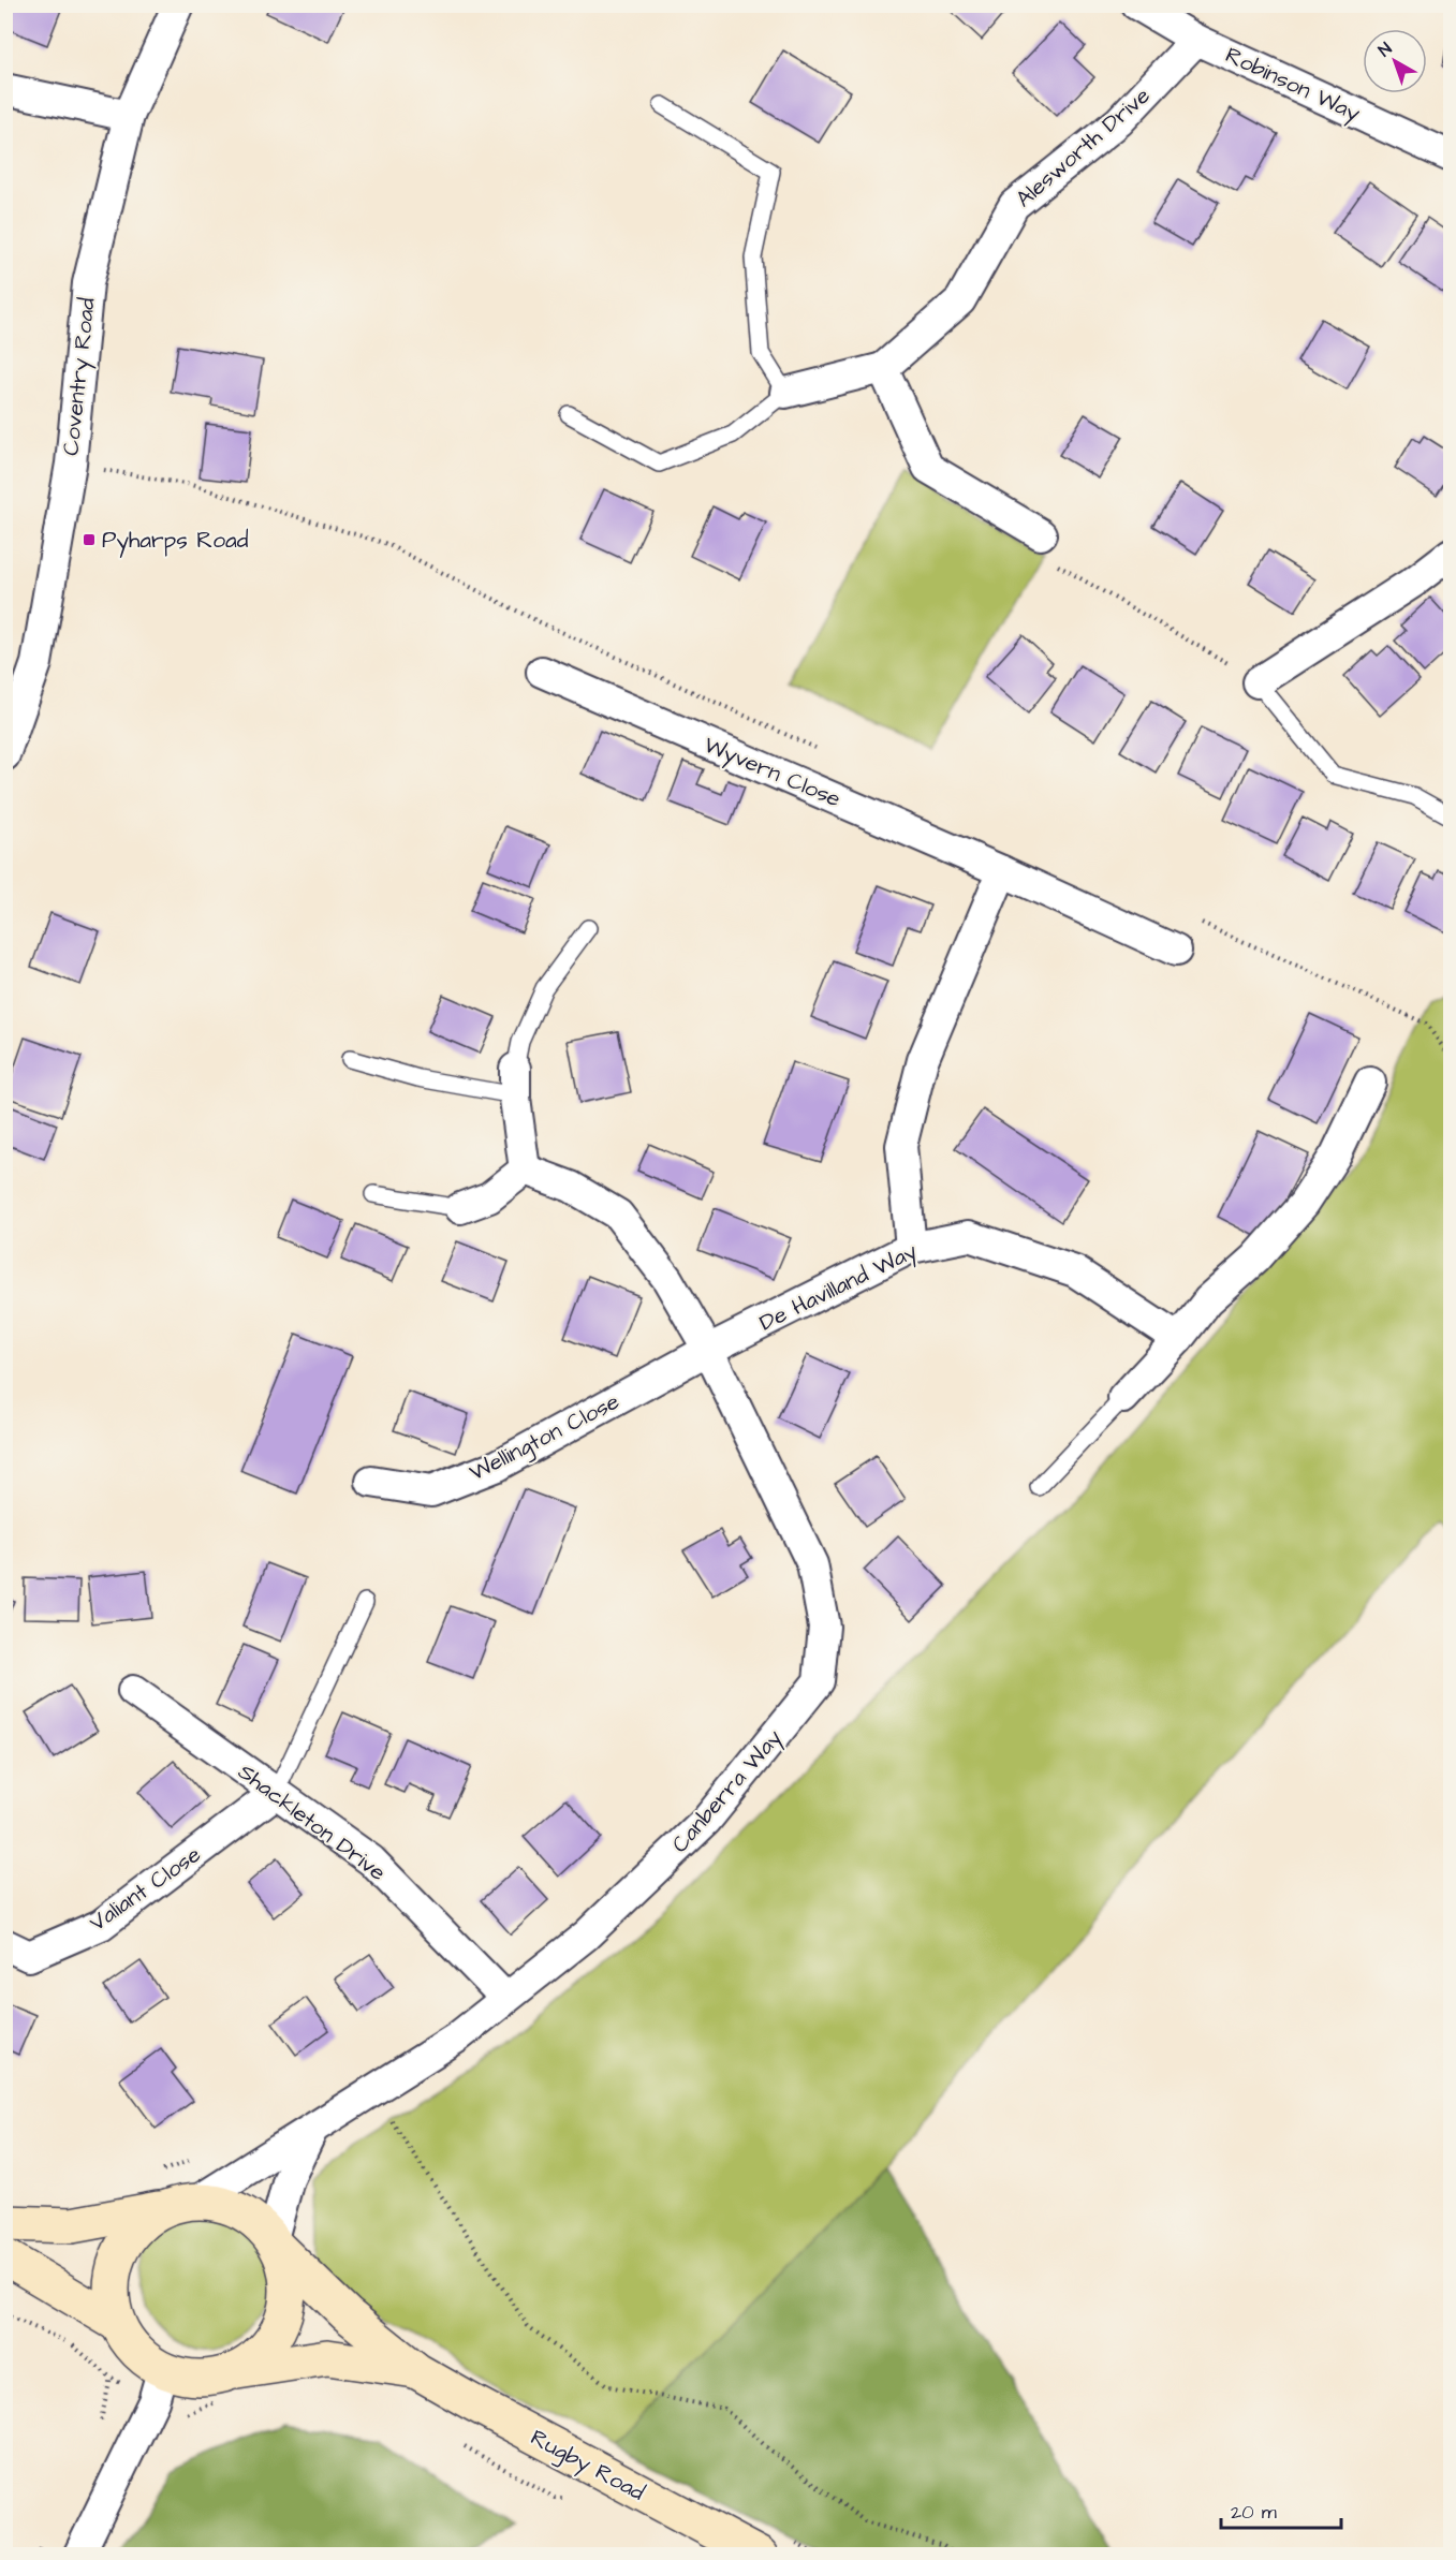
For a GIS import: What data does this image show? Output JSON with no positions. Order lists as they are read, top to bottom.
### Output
{
  "streets": {
    "main road": ["Rugby Road"],
    "street": [
      "Robinson Way",
      "Alesworth Drive",
      "Coventry Road",
      "Wyvern Close",
      "De Havilland Way",
      "Wellington Close",
      "Canberra Way",
      "Shackleton Drive",
      "Valiant Close"
    ]
  },
  "crossings": [
    ["Robinson Way", "Alesworth Drive"],
    ["De Havilland Way", "Wellington Close"],
    ["De Havilland Way", "Canberra Way"],
    ["Wellington Close", "Canberra Way"],
    ["Canberra Way", "Shackleton Drive"],
    ["Canberra Way", "Rugby Road"],
    ["Shackleton Drive", "Valiant Close"]
  ],
  "places": {
    "transit": ["Pyharps Road"]
  },
  "scale_bar": "20 m",
  "north": "top left"
}
